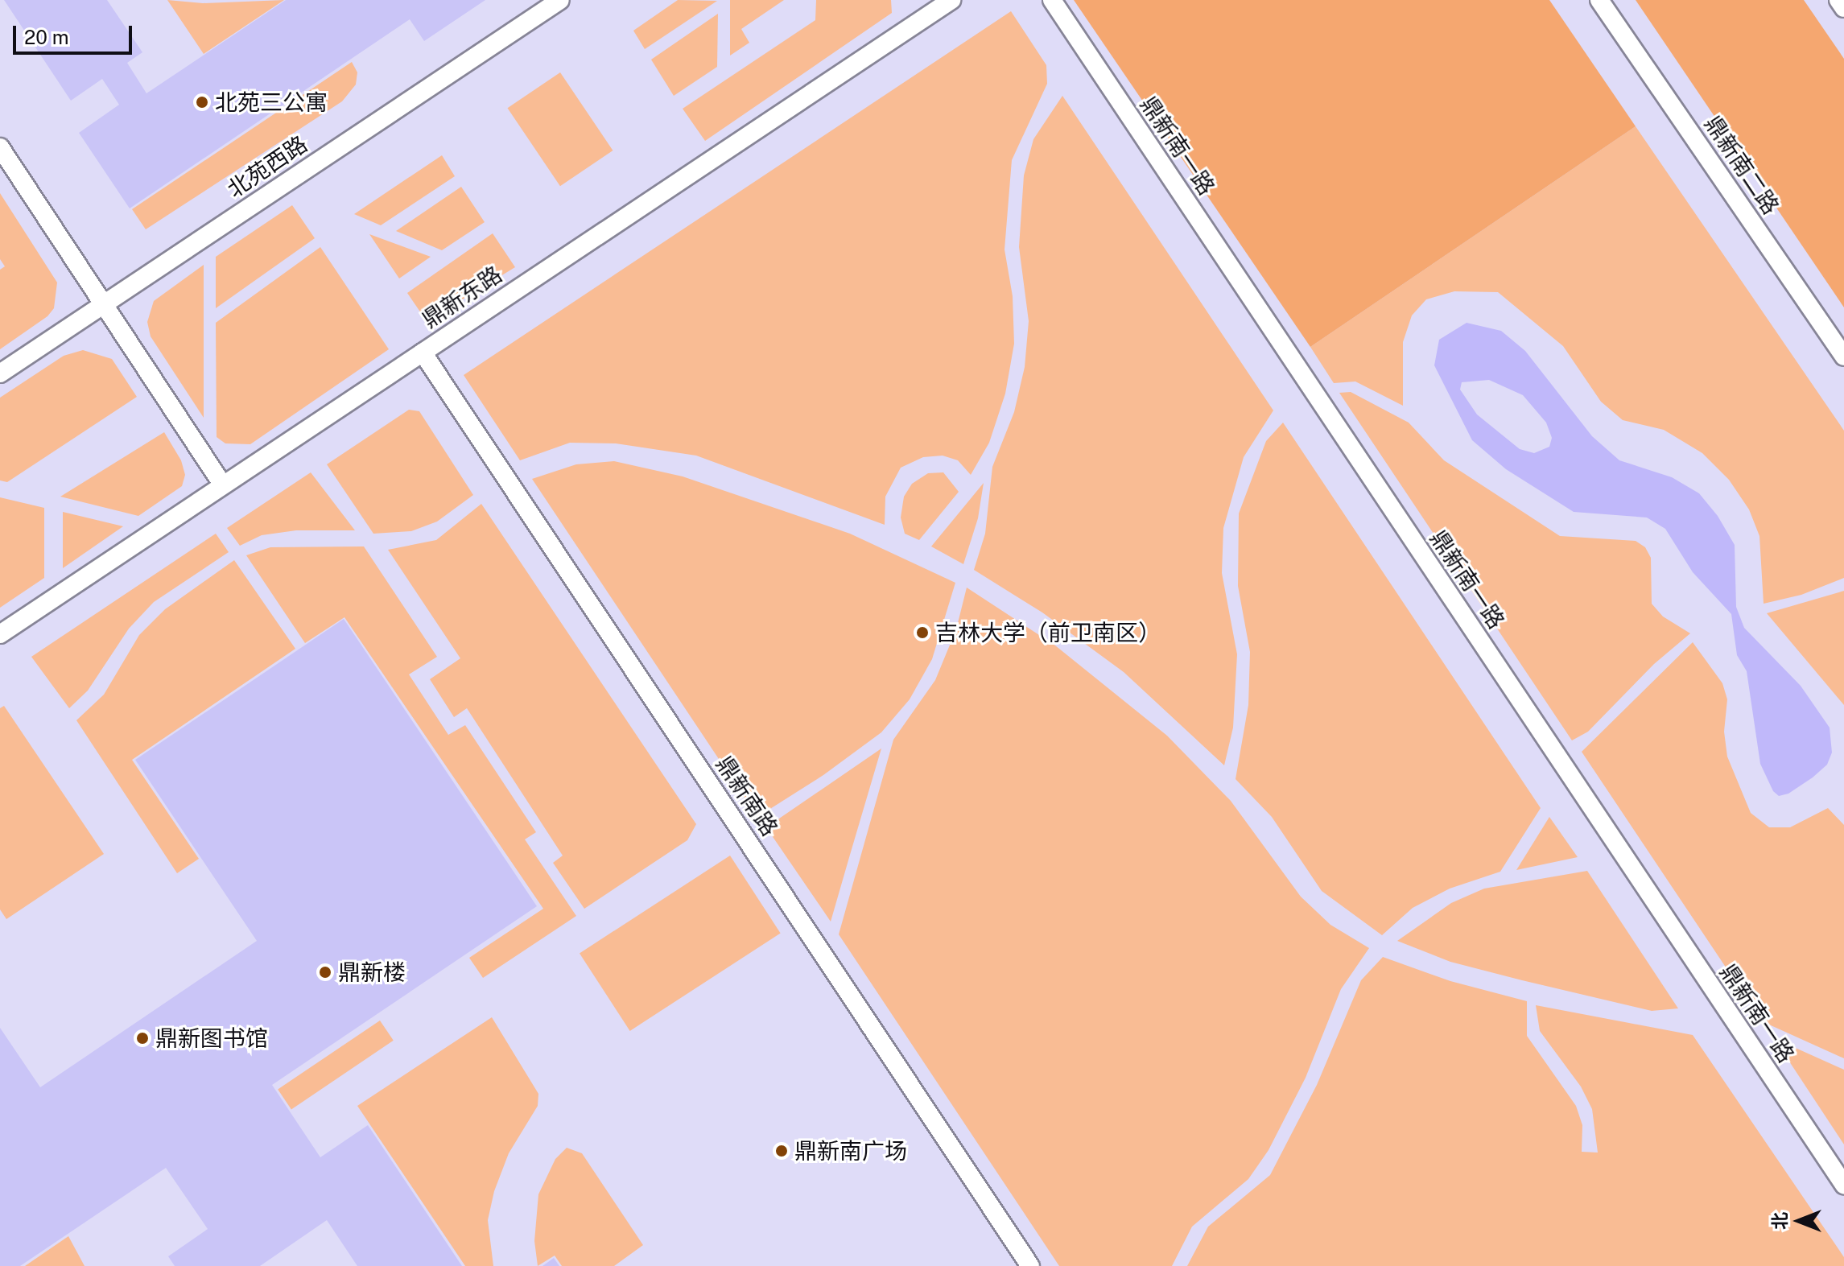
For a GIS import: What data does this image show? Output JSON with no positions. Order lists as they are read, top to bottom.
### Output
{
  "streets": {
    "lane": [
      "鼎新南一路",
      "鼎新南二路",
      "北苑西路",
      "鼎新东路",
      "鼎新南路"
    ]
  },
  "crossings": [
    ["鼎新东路", "鼎新南路"]
  ],
  "places": [
    "北苑三公寓",
    "吉林大学（前卫南区）",
    "鼎新楼",
    "鼎新图书馆",
    "鼎新南广场"
  ],
  "scale_bar": "20 m",
  "north": "left"
}
